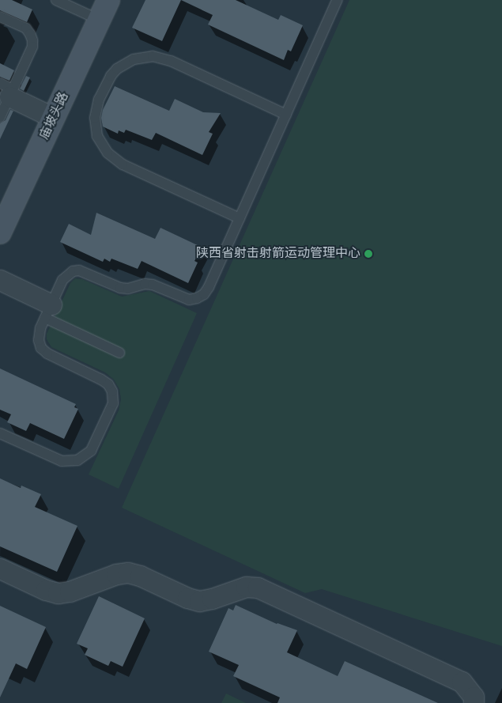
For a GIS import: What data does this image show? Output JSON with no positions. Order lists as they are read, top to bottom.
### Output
{
  "streets": {
    "street": ["庙坡头路"]
  },
  "places": ["陕西省射击射箭运动管理中心"]
}
